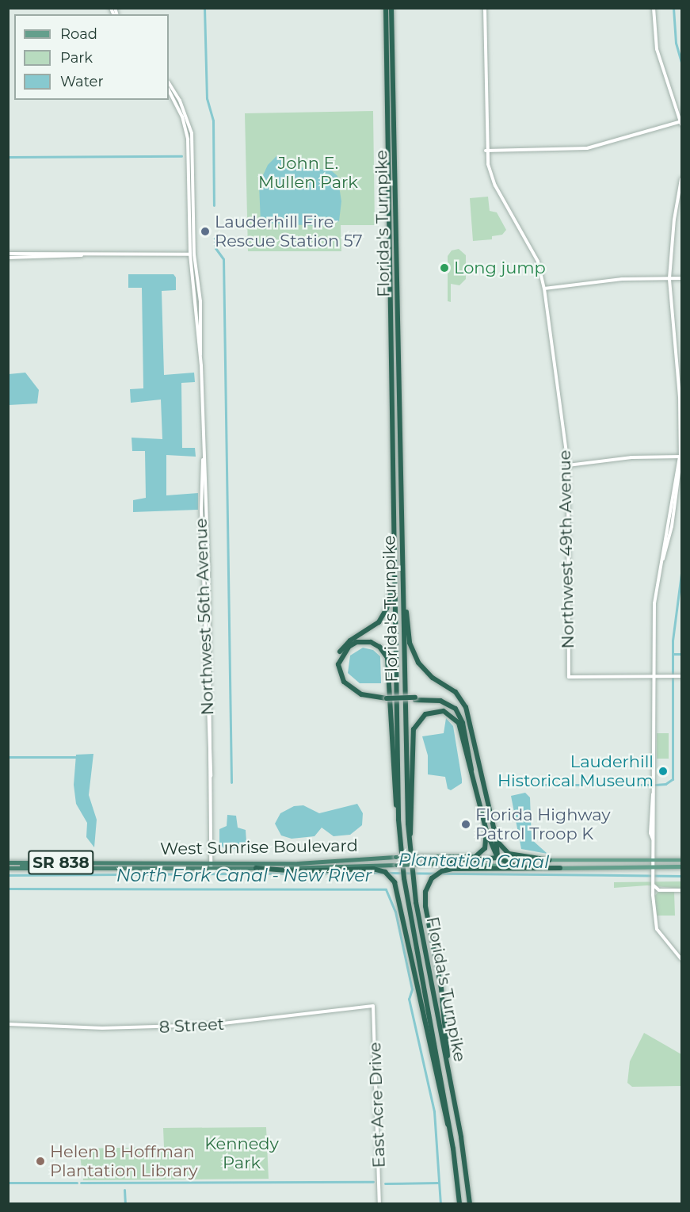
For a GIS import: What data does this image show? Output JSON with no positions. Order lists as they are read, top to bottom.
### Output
{
  "streets": {
    "highway": ["Florida's Turnpike", "West Sunrise Boulevard", "SR 838"],
    "street": [
      "Northwest 49th Avenue",
      "Northwest 56th Avenue",
      "8 Street",
      "East Acre Drive"
    ]
  },
  "crossings": [
    ["Northwest 56th Avenue", "West Sunrise Boulevard"],
    ["8 Street", "East Acre Drive"]
  ],
  "water": ["Plantation Canal", "North Fork Canal - New River"],
  "parks": ["John E. Mullen Park", "Kennedy Park"],
  "places": [
    "Lauderhill Fire Rescue Station 57",
    "Long jump",
    "Lauderhill Historical Museum",
    "Florida Highway Patrol Troop K",
    "Helen B Hoffman Plantation Library"
  ],
  "legend": ["Road", "Park", "Water"]
}
